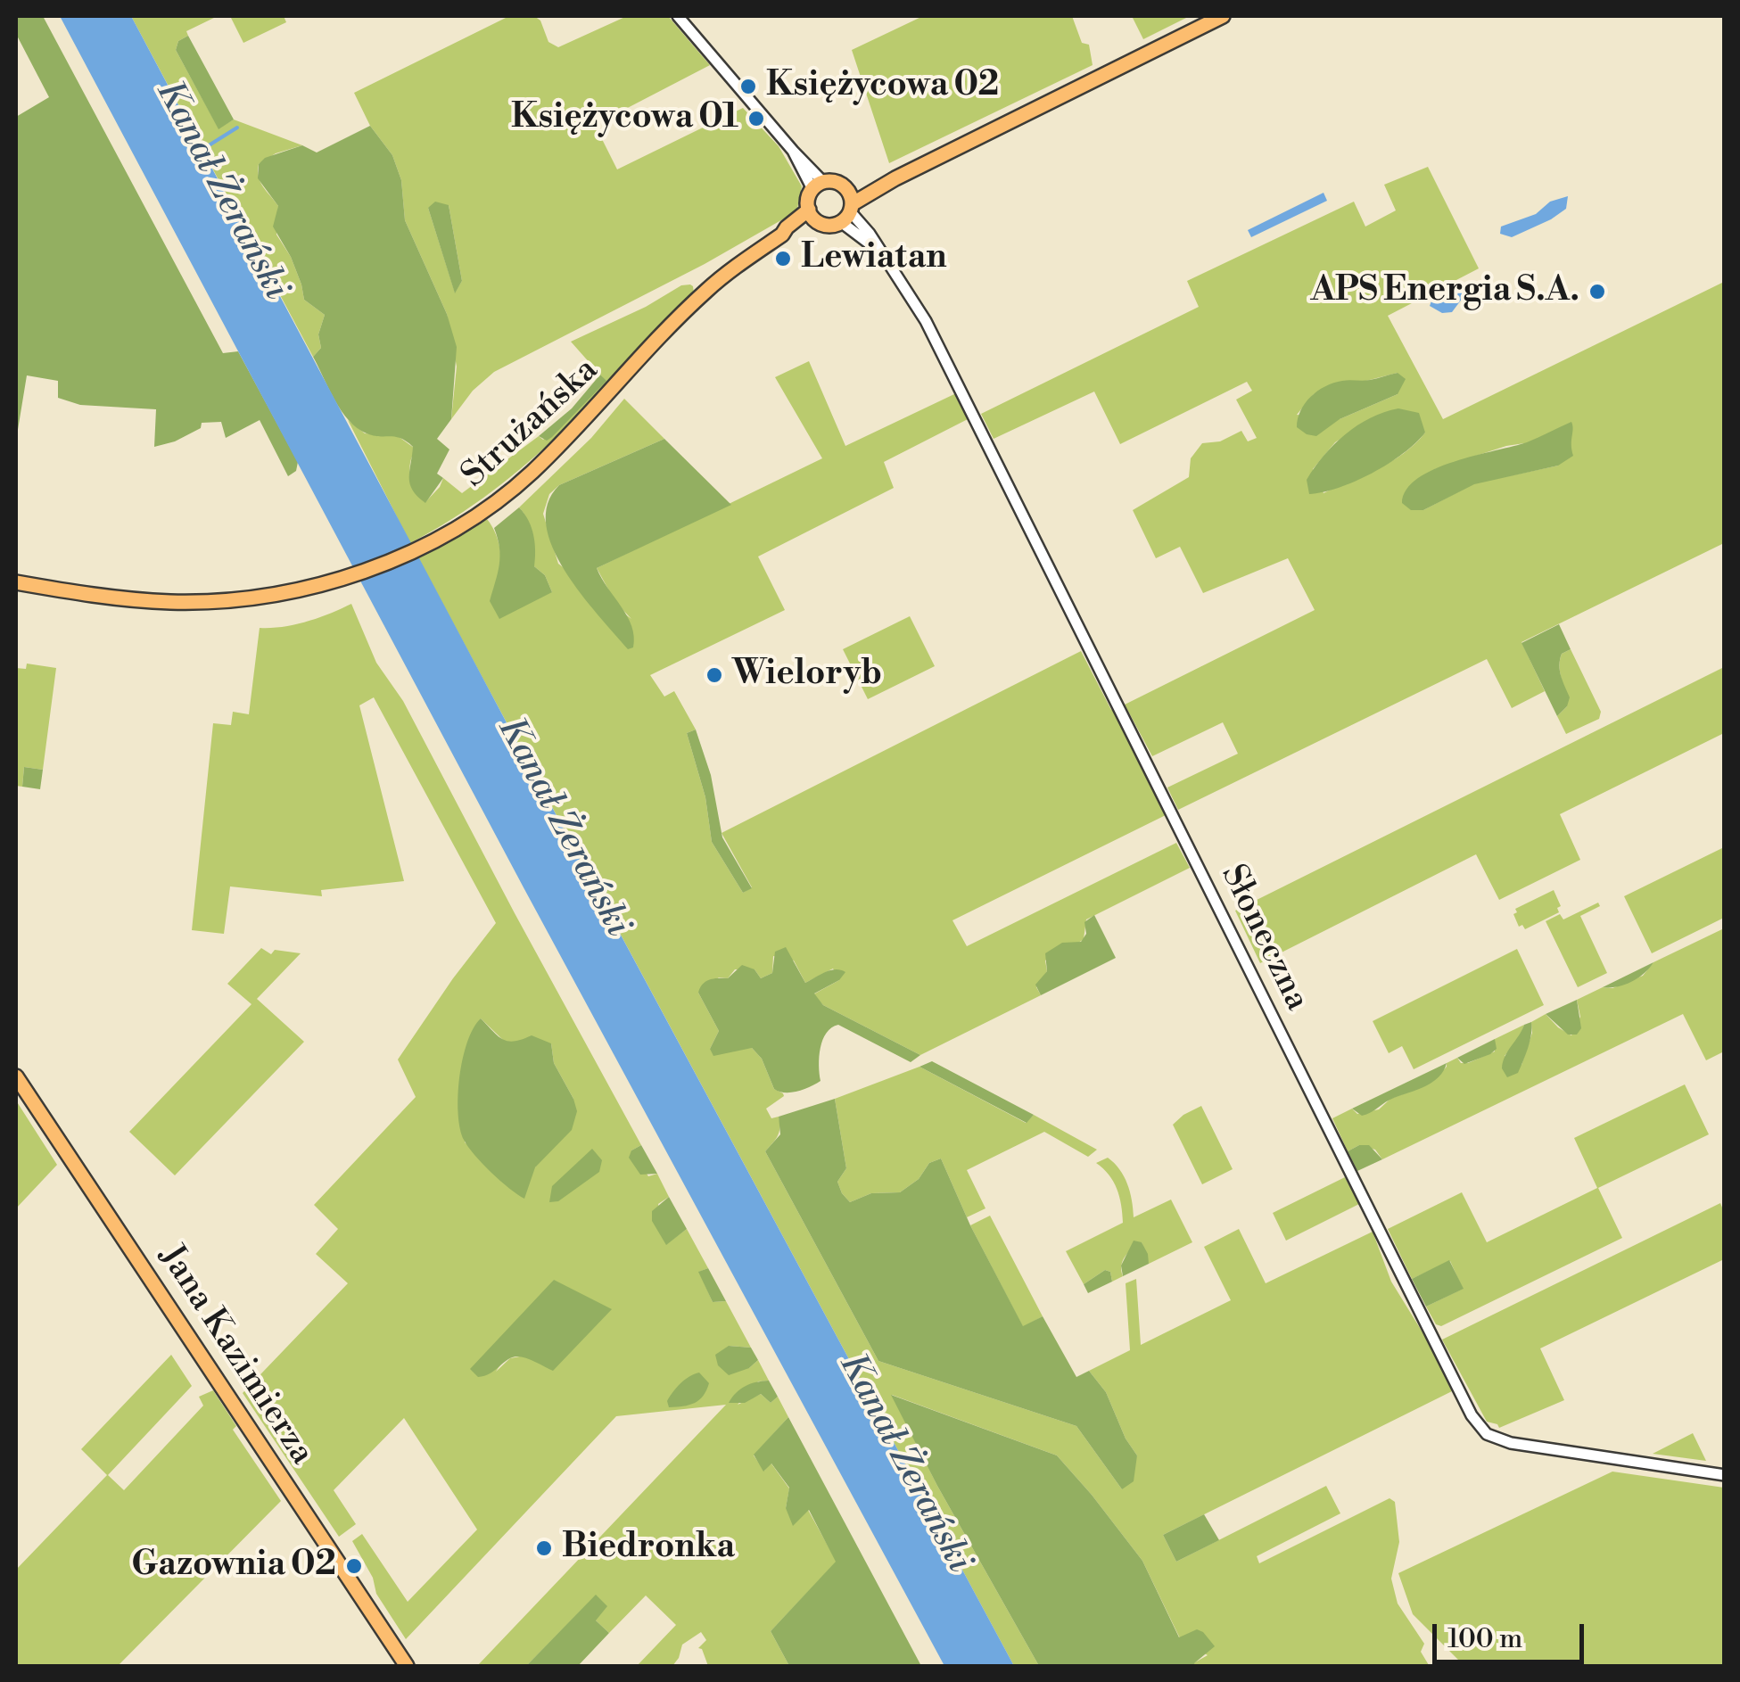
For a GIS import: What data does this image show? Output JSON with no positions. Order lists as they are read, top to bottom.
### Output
{
  "streets": {
    "main road": ["Strużańska", "Jana Kazimierza"],
    "street": ["Słoneczna"]
  },
  "crossings": [
    ["Strużańska", "Słoneczna"]
  ],
  "water": ["Kanał Żerański"],
  "places": [
    "Księżycowa 02",
    "Księżycowa 01",
    "Lewiatan",
    "APS Energia S.A.",
    "Wieloryb",
    "Biedronka",
    "Gazownia 02"
  ],
  "scale_bar": "100 m"
}
